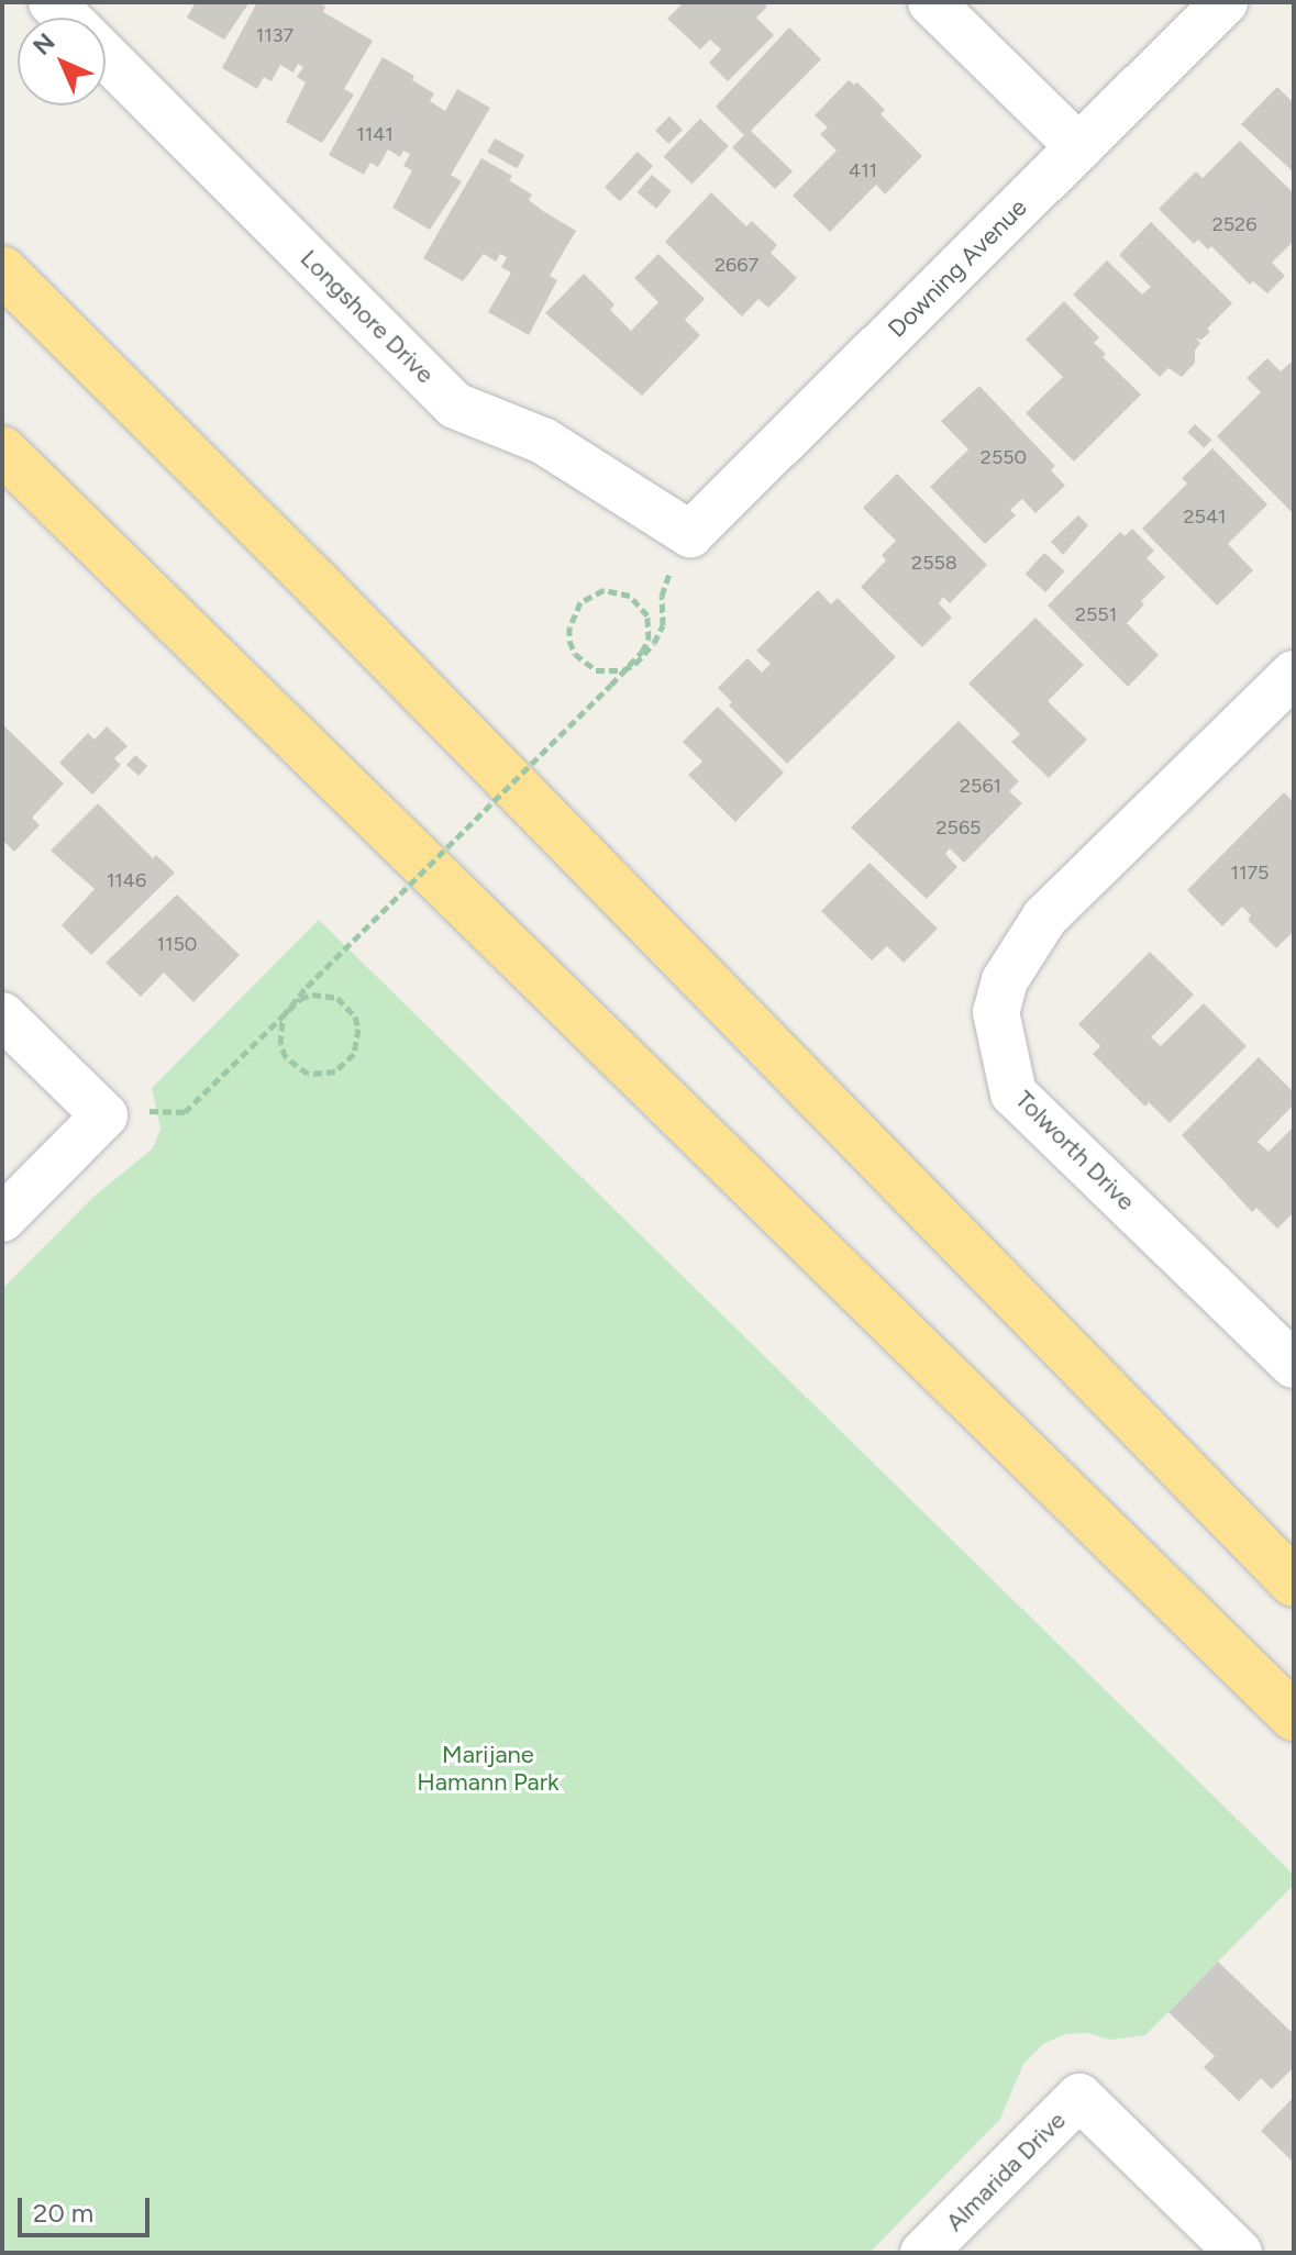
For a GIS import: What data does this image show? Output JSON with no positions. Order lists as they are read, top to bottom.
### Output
{
  "streets": {
    "street": [
      "Downing Avenue",
      "Longshore Drive",
      "Tolworth Drive",
      "Almarida Drive"
    ]
  },
  "crossings": [
    ["Downing Avenue", "Longshore Drive"]
  ],
  "parks": ["Marijane Hamann Park"],
  "house_numbers": [
    "1137",
    "1141",
    "411",
    "2526",
    "2667",
    "2550",
    "2541",
    "2558",
    "2551",
    "2561",
    "2565",
    "1175",
    "1146",
    "1150"
  ],
  "scale_bar": "20 m",
  "north": "top left"
}
